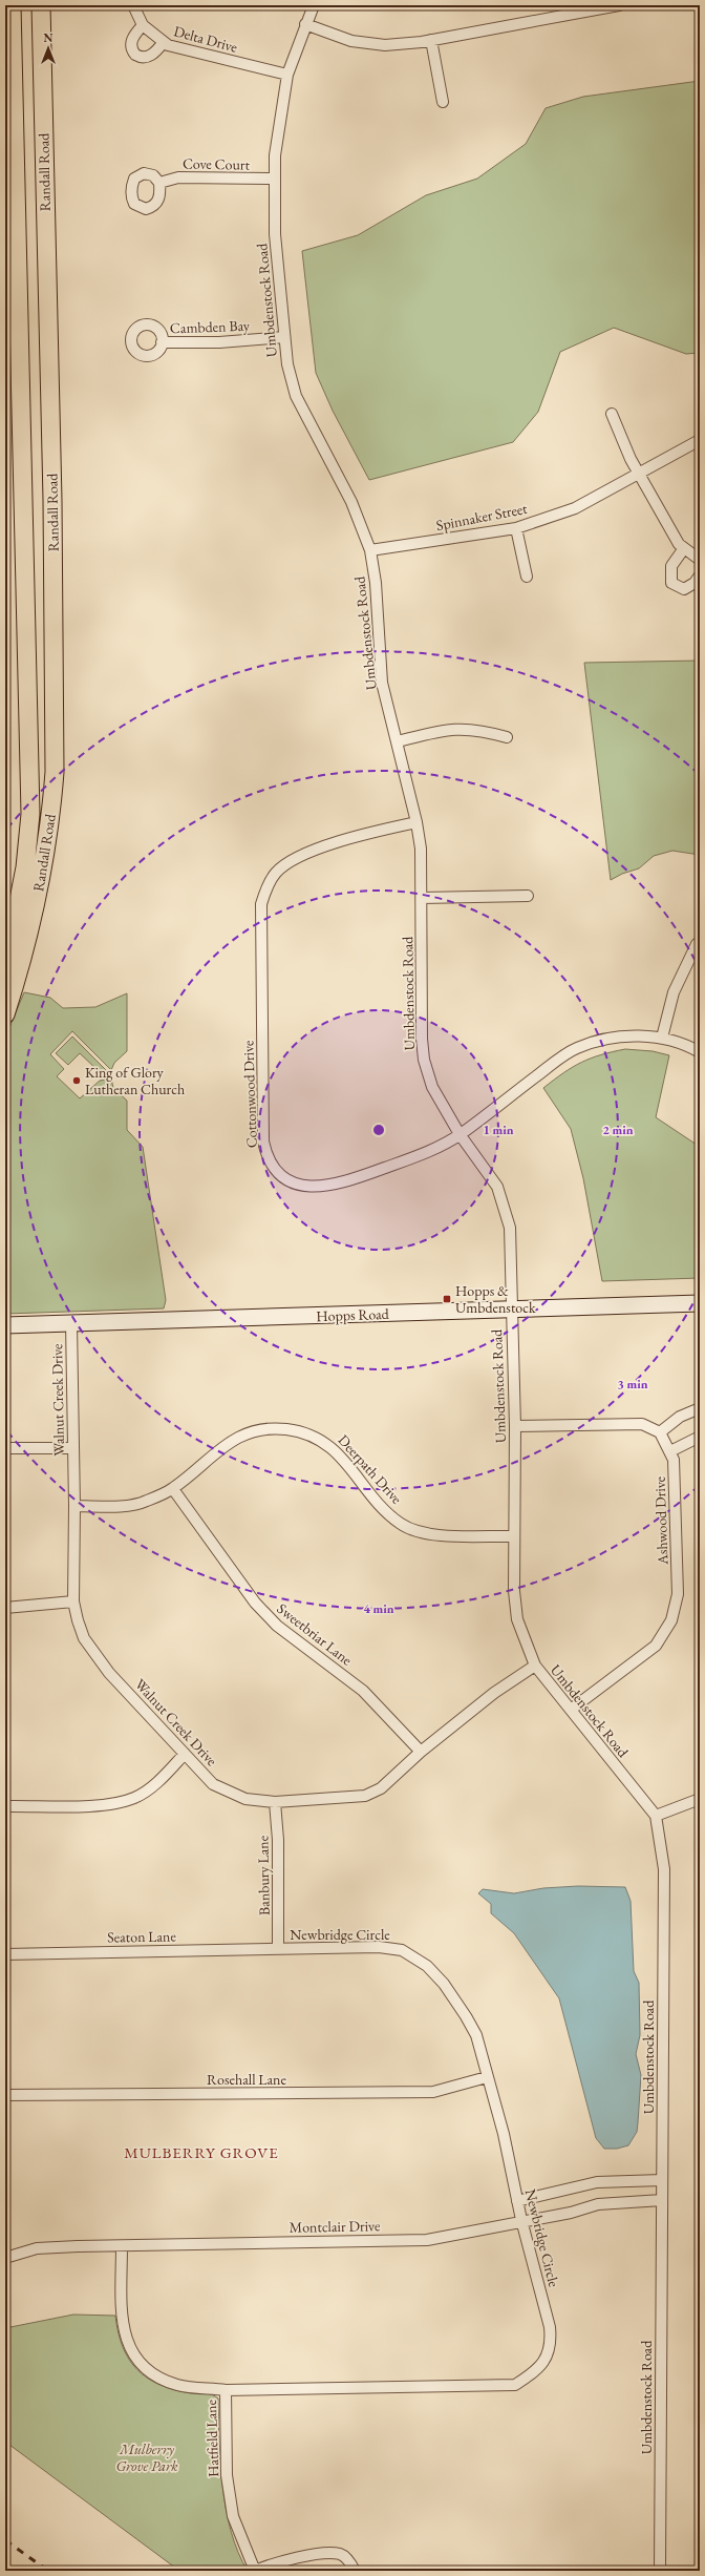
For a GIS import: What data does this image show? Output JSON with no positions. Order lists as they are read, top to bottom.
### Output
{
  "streets": {
    "main road": ["Randall Road", "Hopps Road"],
    "street": [
      "Delta Drive",
      "Cove Court",
      "Umbdenstock Road",
      "Cambden Bay",
      "Spinnaker Street",
      "Cottonwood Drive",
      "Walnut Creek Drive",
      "Deerpath Drive",
      "Ashwood Drive",
      "Sweetbriar Lane",
      "Banbury Lane",
      "Newbridge Circle",
      "Seaton Lane",
      "Rosehall Lane",
      "Montclair Drive",
      "Hatfield Lane"
    ]
  },
  "crossings": [
    ["Delta Drive", "Umbdenstock Road"],
    ["Cove Court", "Umbdenstock Road"],
    ["Umbdenstock Road", "Cambden Bay"],
    ["Umbdenstock Road", "Spinnaker Street"],
    ["Umbdenstock Road", "Cottonwood Drive"],
    ["Umbdenstock Road", "Hopps Road"],
    ["Umbdenstock Road", "Walnut Creek Drive"],
    ["Umbdenstock Road", "Deerpath Drive"],
    ["Umbdenstock Road", "Ashwood Drive"],
    ["Umbdenstock Road", "Montclair Drive"],
    ["Hopps Road", "Walnut Creek Drive"],
    ["Walnut Creek Drive", "Deerpath Drive"],
    ["Walnut Creek Drive", "Sweetbriar Lane"],
    ["Walnut Creek Drive", "Banbury Lane"],
    ["Deerpath Drive", "Sweetbriar Lane"],
    ["Banbury Lane", "Newbridge Circle"],
    ["Banbury Lane", "Seaton Lane"],
    ["Newbridge Circle", "Seaton Lane"],
    ["Newbridge Circle", "Rosehall Lane"],
    ["Newbridge Circle", "Montclair Drive"],
    ["Newbridge Circle", "Hatfield Lane"],
    ["Montclair Drive", "Hatfield Lane"]
  ],
  "districts": ["MULBERRY GROVE"],
  "parks": ["Mulberry Grove Park"],
  "places": {
    "other": ["King of Glory Lutheran Church"],
    "transit": ["Hopps & Umbdenstock"]
  },
  "north": "top",
  "rings": [
    "1 min",
    "2 min",
    "3 min",
    "4 min"
  ]
}
